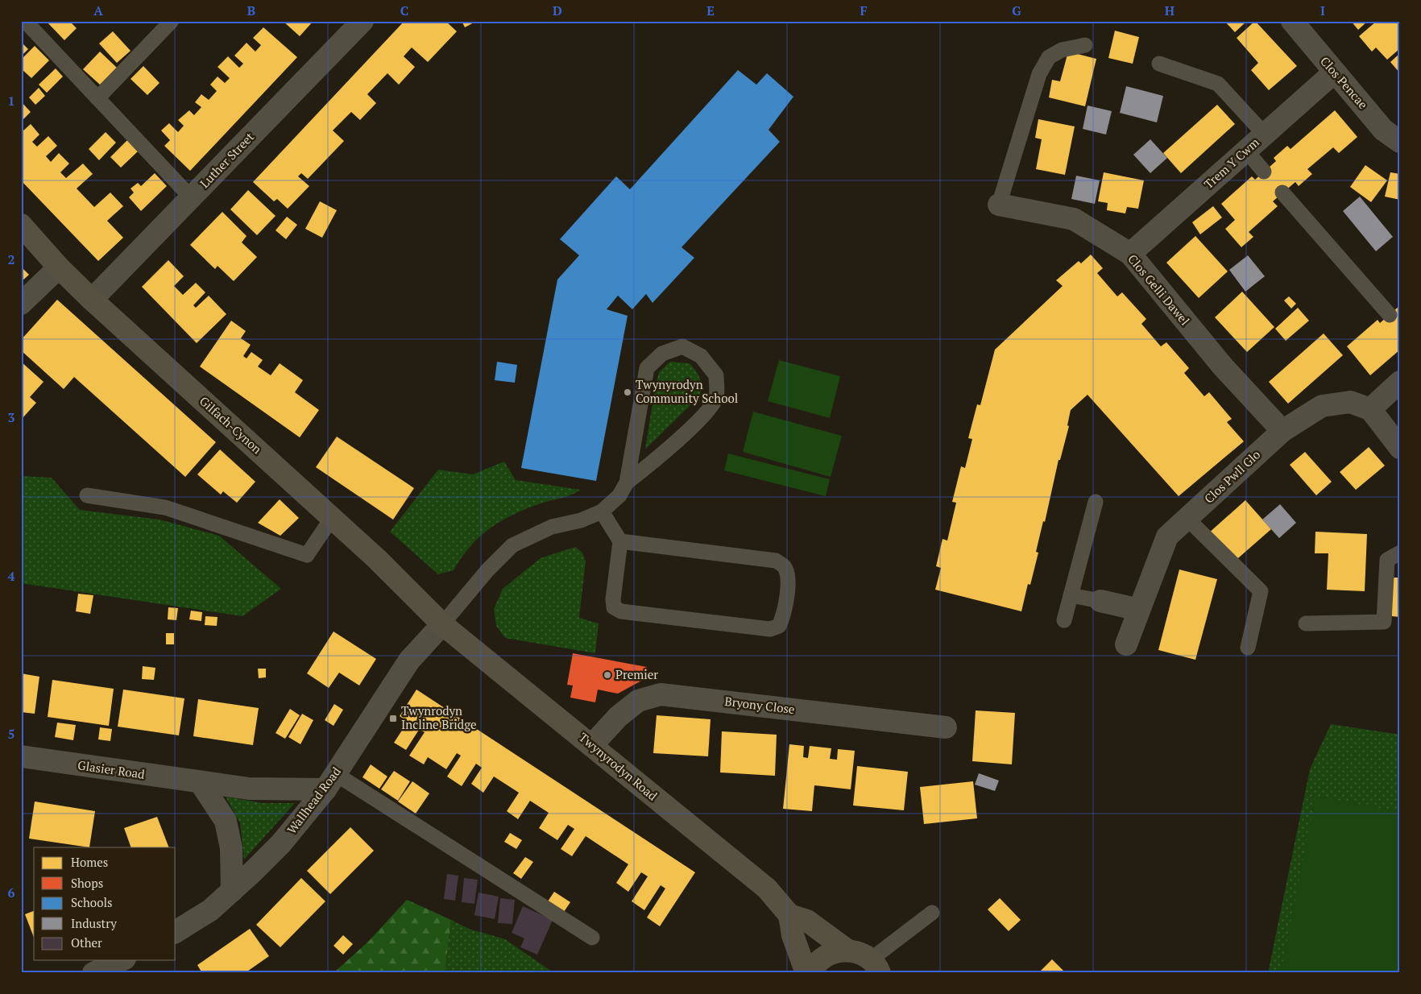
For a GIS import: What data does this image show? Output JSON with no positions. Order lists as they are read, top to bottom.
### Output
{
  "streets": {
    "street": [
      "Clos Pencae",
      "Luther Street",
      "Trem Y Cwm",
      "Clos Gelli Dawel",
      "Gilfach-Cynon",
      "Clos Pwll Glo",
      "Bryony Close",
      "Twynyrodyn Road",
      "Glasier Road",
      "Wallhead Road"
    ]
  },
  "crossings": [
    ["Clos Pencae", "Trem Y Cwm"],
    ["Luther Street", "Gilfach-Cynon"],
    ["Trem Y Cwm", "Clos Gelli Dawel"],
    ["Clos Gelli Dawel", "Clos Pwll Glo"],
    ["Gilfach-Cynon", "Twynyrodyn Road"],
    ["Gilfach-Cynon", "Wallhead Road"],
    ["Bryony Close", "Twynyrodyn Road"],
    ["Twynyrodyn Road", "Wallhead Road"],
    ["Glasier Road", "Wallhead Road"]
  ],
  "places": {
    "other": ["Twynyrodyn Community School", "Premier"],
    "transit": ["Twynrodyn Incline Bridge"]
  },
  "legend": [
    "Homes",
    "Shops",
    "Schools",
    "Industry",
    "Other"
  ],
  "grid": {
    "columns": [
      "A",
      "B",
      "C",
      "D",
      "E",
      "F",
      "G",
      "H",
      "I"
    ],
    "rows": [
      "1",
      "2",
      "3",
      "4",
      "5",
      "6"
    ]
  }
}
